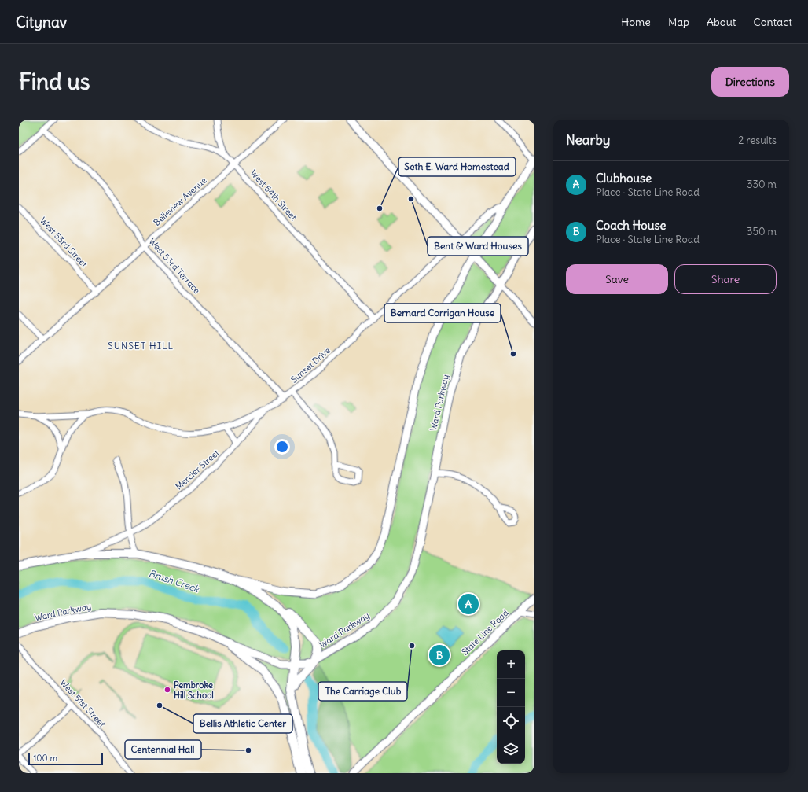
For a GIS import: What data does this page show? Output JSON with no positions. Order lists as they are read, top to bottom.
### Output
{
  "streets": {
    "highway": ["Ward Parkway"],
    "main road": ["State Line Road"],
    "street": [
      "West 54th Street",
      "Belleview Avenue",
      "West 53rd Street",
      "West 53rd Terrace",
      "Sunset Drive",
      "Mercier Street",
      "West 51st Street"
    ]
  },
  "crossings": [
    ["West 54th Street", "Belleview Avenue"],
    ["West 54th Street", "Sunset Drive"],
    ["Belleview Avenue", "West 53rd Street"],
    ["Belleview Avenue", "West 53rd Terrace"],
    ["West 53rd Terrace", "Sunset Drive"],
    ["Sunset Drive", "Mercier Street"]
  ],
  "districts": ["SUNSET HILL"],
  "water": ["Brush Creek"],
  "places": [
    "Bent & Ward Houses",
    "Seth E. Ward Homestead",
    "Bernard Corrigan House",
    "The Carriage Club",
    "Pembroke Hill School",
    "Bellis Athletic Center",
    "Centennial Hall"
  ],
  "scale_bar": "100 m",
  "page": {
    "header": "Citynav",
    "nav": [
      "Home",
      "Map",
      "About",
      "Contact"
    ],
    "buttons": [
      "Directions",
      ["Save", "Share"]
    ],
    "title": "Find us",
    "heading": ["Nearby", "2 results"],
    "list": [
      {
        "mark": "A",
        "name": "Clubhouse",
        "note": "Place · State Line Road",
        "value": "330 m"
      },
      {
        "mark": "B",
        "name": "Coach House",
        "note": "Place · State Line Road",
        "value": "350 m"
      }
    ],
    "pins": ["A", "B"],
    "map_buttons": ["+", "−"],
    "scale": "100 m"
  }
}
